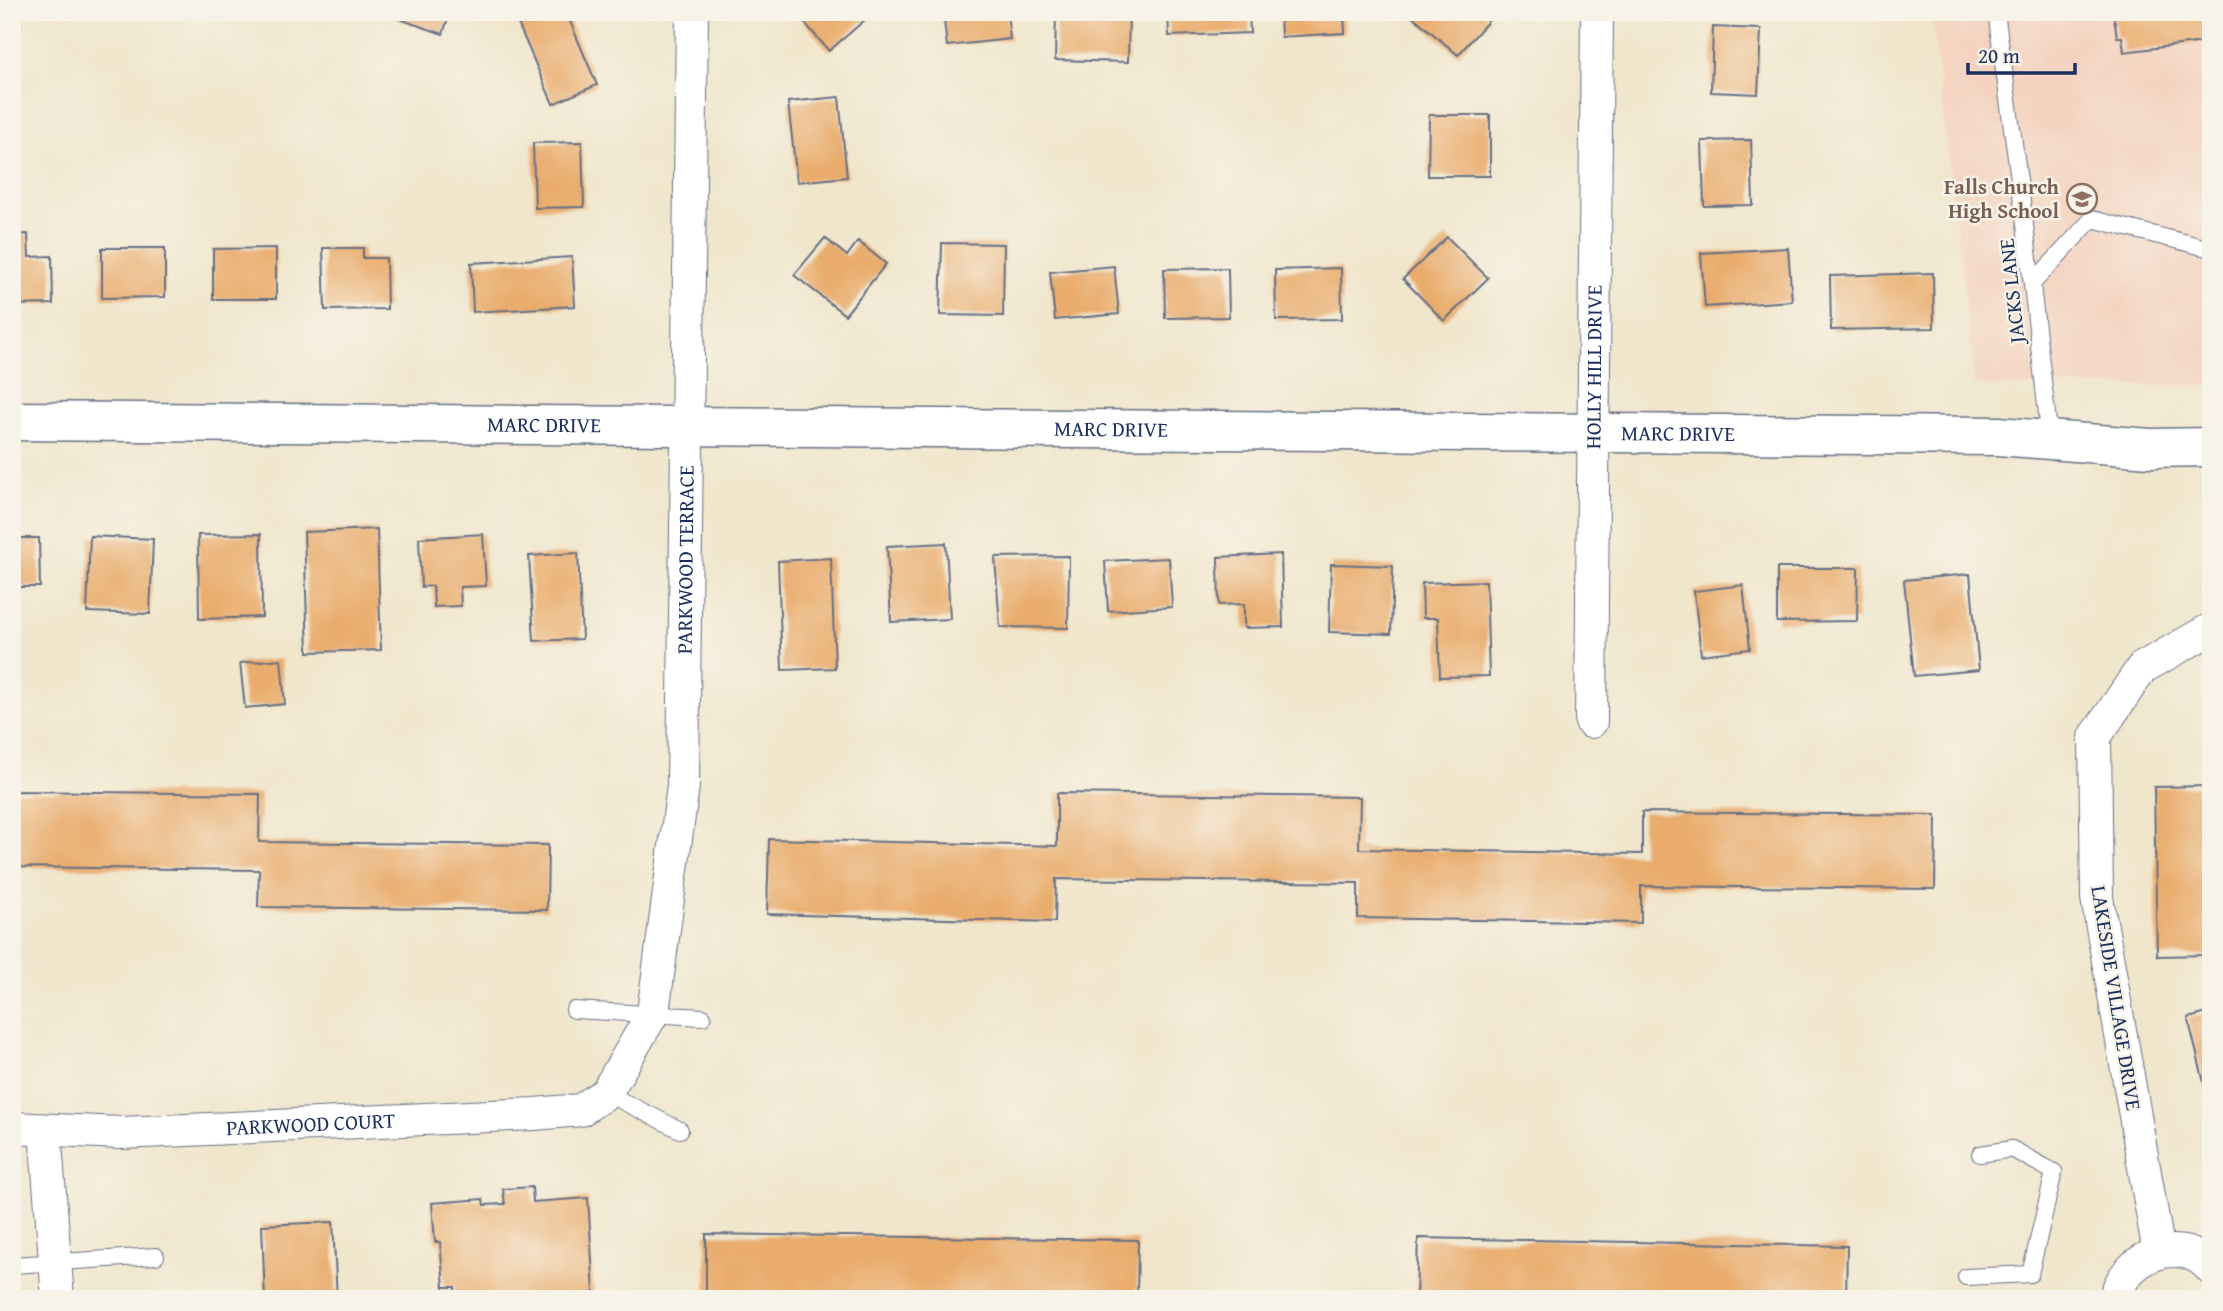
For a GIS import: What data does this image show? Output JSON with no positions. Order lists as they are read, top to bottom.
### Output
{
  "streets": {
    "street": [
      "HOLLY HILL DRIVE",
      "MARC DRIVE",
      "PARKWOOD TERRACE",
      "LAKESIDE VILLAGE DRIVE",
      "PARKWOOD COURT"
    ],
    "lane": ["JACKS LANE"]
  },
  "crossings": [
    ["JACKS LANE", "MARC DRIVE"],
    ["HOLLY HILL DRIVE", "MARC DRIVE"],
    ["MARC DRIVE", "PARKWOOD TERRACE"],
    ["PARKWOOD TERRACE", "PARKWOOD COURT"]
  ],
  "places": {
    "school or university": ["Falls Church High School"]
  },
  "scale_bar": "20 m"
}
